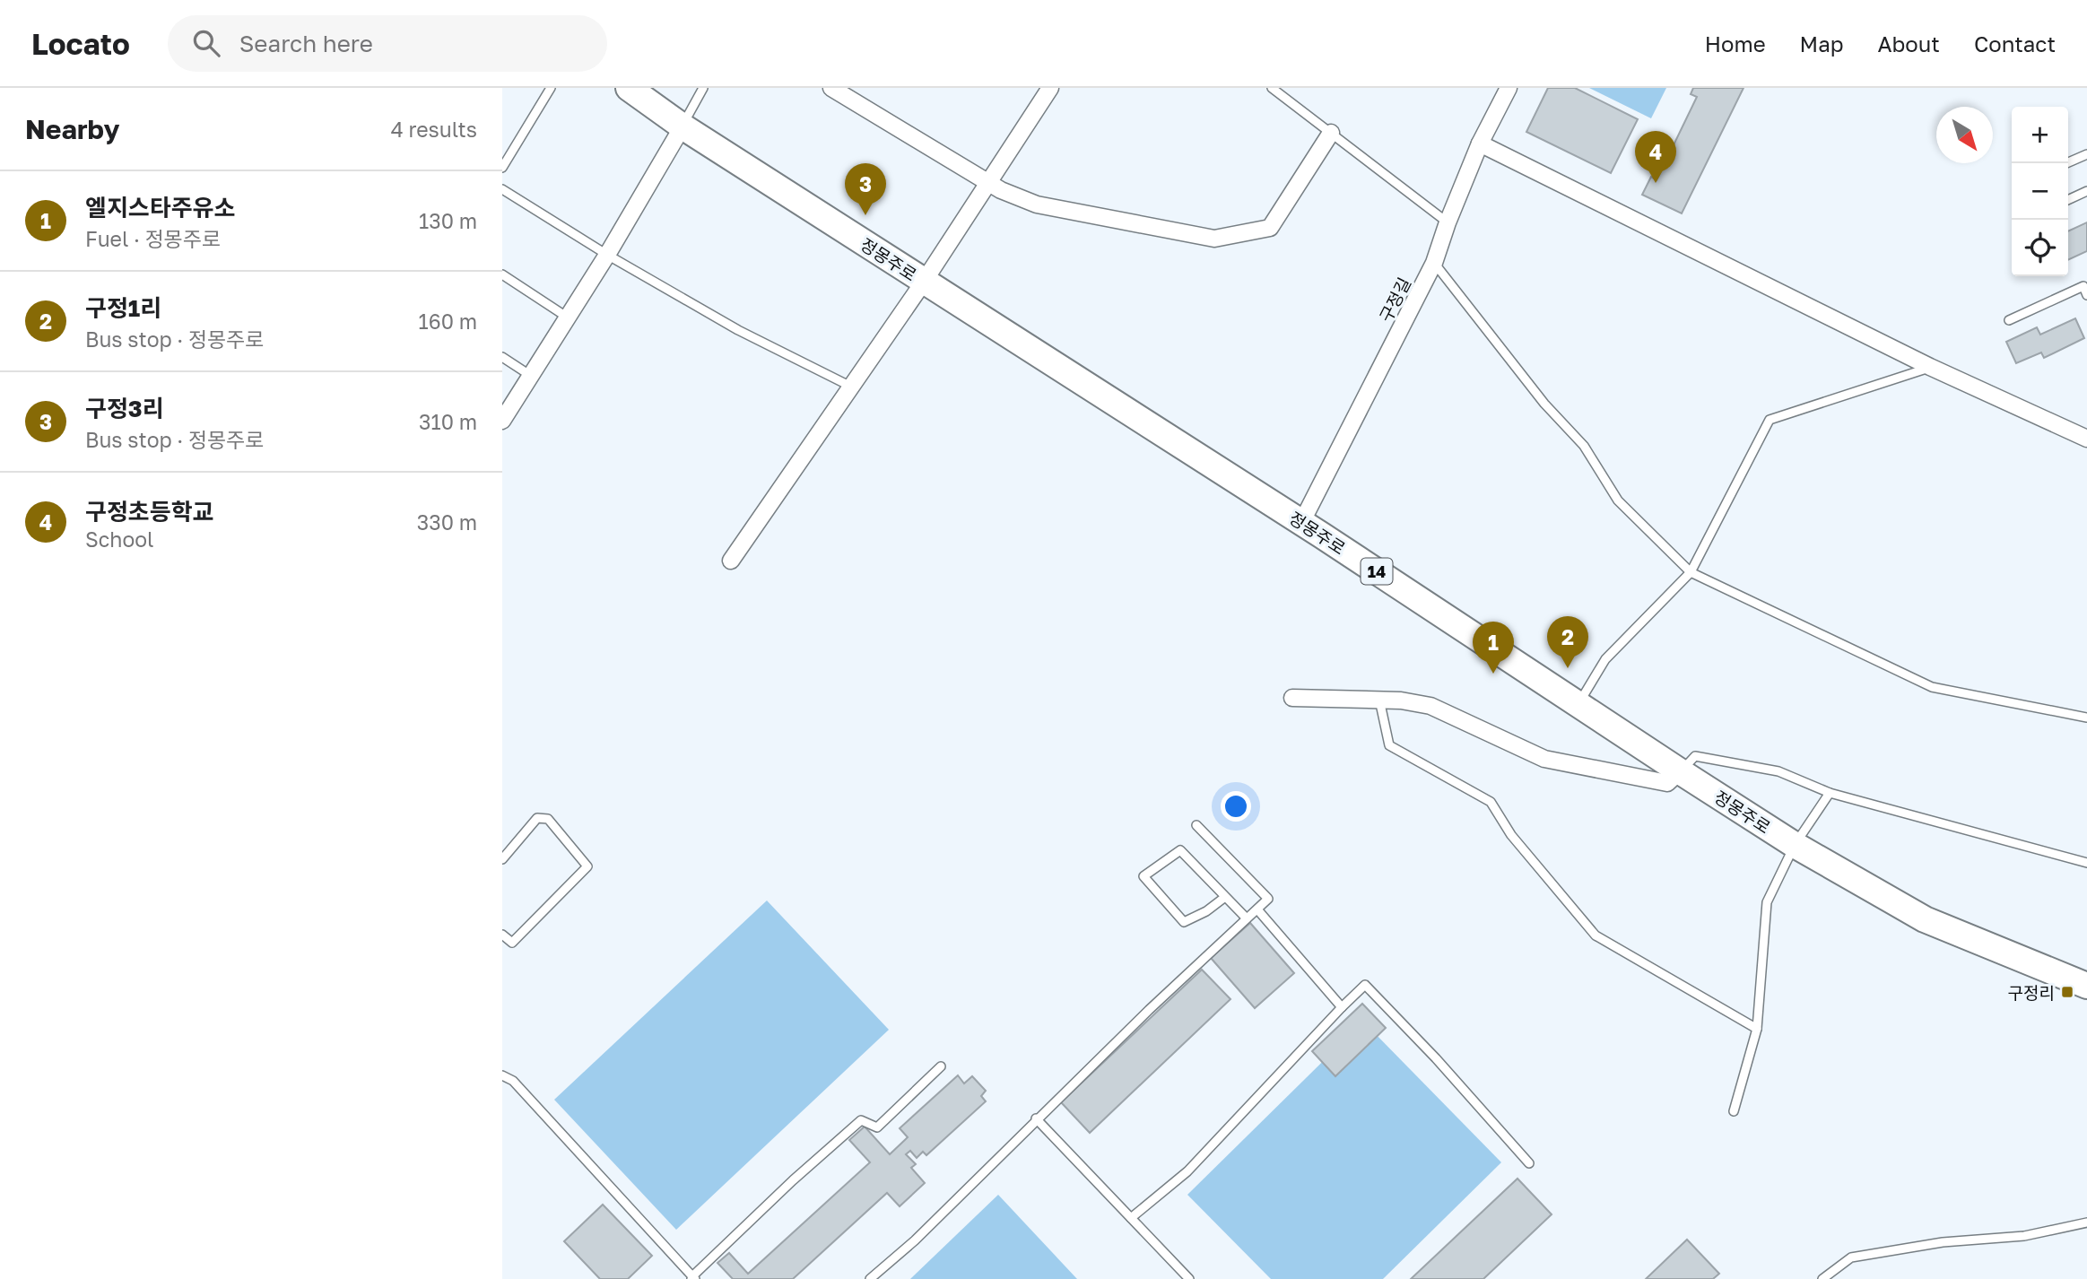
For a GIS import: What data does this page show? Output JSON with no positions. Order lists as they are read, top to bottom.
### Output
{
  "streets": {
    "main road": ["정몽주로", "14"],
    "street": ["구정길"]
  },
  "crossings": [
    ["정몽주로", "구정길"]
  ],
  "places": {
    "transit": ["구정리"]
  },
  "north": "bottom right",
  "page": {
    "header": "Locato",
    "search": "Search here",
    "nav": [
      "Home",
      "Map",
      "About",
      "Contact"
    ],
    "heading": ["Nearby", "4 results"],
    "map_buttons": ["+", "−"],
    "pins": [
      "4",
      "3",
      "2",
      "1"
    ],
    "list": [
      {
        "mark": "1",
        "name": "엘지스타주유소",
        "note": "Fuel · 정몽주로",
        "value": "130 m"
      },
      {
        "mark": "2",
        "name": "구정1리",
        "note": "Bus stop · 정몽주로",
        "value": "160 m"
      },
      {
        "mark": "3",
        "name": "구정3리",
        "note": "Bus stop · 정몽주로",
        "value": "310 m"
      },
      {
        "mark": "4",
        "name": "구정초등학교",
        "note": "School",
        "value": "330 m"
      }
    ]
  }
}
